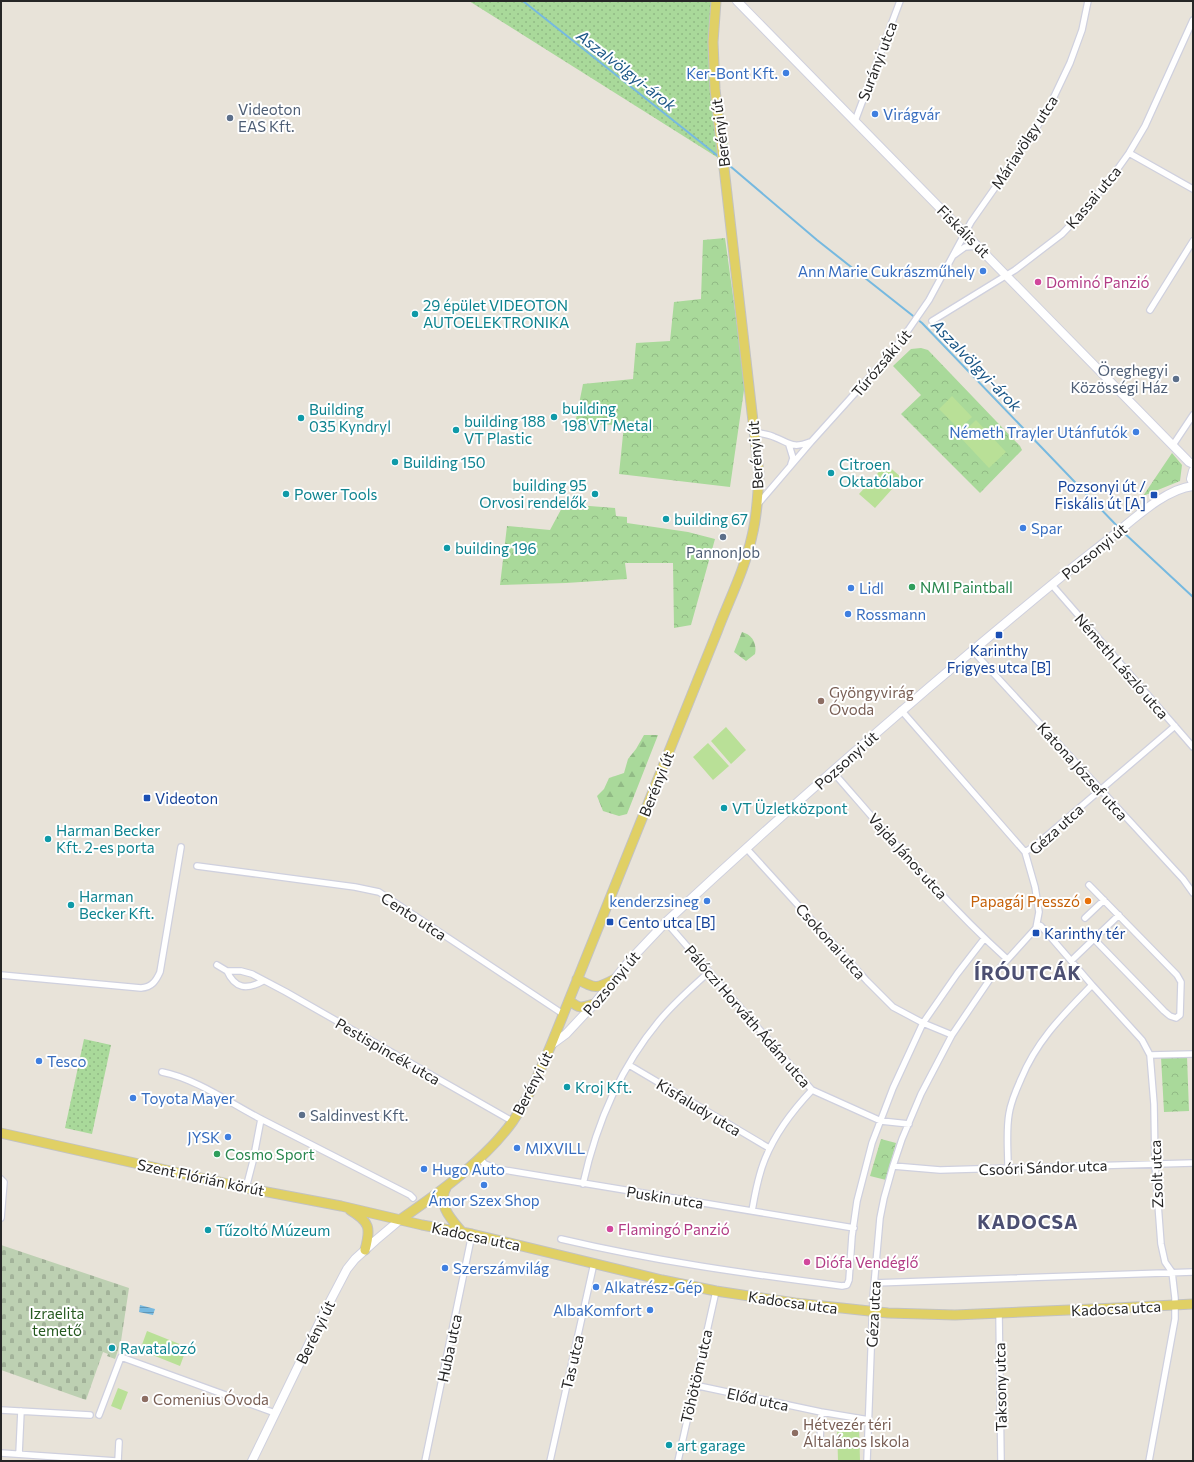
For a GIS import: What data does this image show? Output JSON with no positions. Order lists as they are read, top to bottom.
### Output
{
  "streets": {
    "main road": ["Berényi út", "Szent Flórián körút", "Kadocsa utca"],
    "street": [
      "Surányi utca",
      "Máriavölgy utca",
      "Kassai utca",
      "Fiskális út",
      "Túrózsáki út",
      "Pozsonyi út",
      "Németh László utca",
      "Katona József utca",
      "Géza utca",
      "Vajda János utca",
      "Cento utca",
      "Csokonai utca",
      "Pálóczi Horváth Ádám utca",
      "Pestispincék utca",
      "Kisfaludy utca",
      "Csoóri Sándor utca",
      "Zsolt utca",
      "Puskin utca",
      "Huba utca",
      "Tas utca",
      "Töhötöm utca",
      "Taksony utca",
      "Előd utca"
    ]
  },
  "crossings": [
    ["Surányi utca", "Fiskális út"],
    ["Berényi út", "Túrózsáki út"],
    ["Berényi út", "Pozsonyi út"],
    ["Berényi út", "Cento utca"],
    ["Berényi út", "Pestispincék utca"],
    ["Berényi út", "Szent Flórián körút"],
    ["Berényi út", "Puskin utca"],
    ["Berényi út", "Kadocsa utca"],
    ["Máriavölgy utca", "Fiskális út"],
    ["Máriavölgy utca", "Túrózsáki út"],
    ["Kassai utca", "Fiskális út"],
    ["Fiskális út", "Túrózsáki út"],
    ["Fiskális út", "Pozsonyi út"],
    ["Pozsonyi út", "Németh László utca"],
    ["Pozsonyi út", "Katona József utca"],
    ["Pozsonyi út", "Vajda János utca"],
    ["Pozsonyi út", "Csokonai utca"],
    ["Pozsonyi út", "Pálóczi Horváth Ádám utca"],
    ["Németh László utca", "Géza utca"],
    ["Katona József utca", "Géza utca"],
    ["Géza utca", "Vajda János utca"],
    ["Géza utca", "Csokonai utca"],
    ["Géza utca", "Pálóczi Horváth Ádám utca"],
    ["Géza utca", "Csoóri Sándor utca"],
    ["Géza utca", "Zsolt utca"],
    ["Géza utca", "Puskin utca"],
    ["Géza utca", "Kadocsa utca"],
    ["Géza utca", "Előd utca"],
    ["Csoóri Sándor utca", "Zsolt utca"],
    ["Zsolt utca", "Kadocsa utca"],
    ["Szent Flórián körút", "Kadocsa utca"],
    ["Kadocsa utca", "Huba utca"],
    ["Kadocsa utca", "Tas utca"],
    ["Kadocsa utca", "Töhötöm utca"],
    ["Kadocsa utca", "Taksony utca"],
    ["Töhötöm utca", "Előd utca"]
  ],
  "districts": ["ÍRÓUTCÁK", "KADOCSA"],
  "water": ["Aszalvölgyi-árok"],
  "parks": ["Izraelita temető"],
  "places": {
    "other": [
      "Ker-Bont Kft.",
      "Virágvár",
      "Videoton EAS Kft.",
      "Ann Marie Cukrászműhely",
      "Dominó Panzió",
      "29 épület VIDEOTON AUTOELEKTRONIKA",
      "Öreghegyi Közösségi Ház",
      "building 198 VT Metal",
      "Building 035 Kyndryl",
      "building 188 VT Plastic",
      "Németh Trayler Utánfutók",
      "Building 150",
      "Citroen Oktatólabor",
      "Power Tools",
      "building 95 Orvosi rendelők",
      "building 67",
      "Spar",
      "PannonJob",
      "building 196",
      "NMI Paintball",
      "Lidl",
      "Rossmann",
      "Gyöngyvirág Óvoda",
      "VT Üzletközpont",
      "Harman Becker Kft. 2-es porta",
      "kenderzsineg",
      "Papagáj Presszó",
      "Harman Becker Kft.",
      "Tesco",
      "Kroj Kft.",
      "Toyota Mayer",
      "Saldinvest Kft.",
      "JYSK",
      "MIXVILL",
      "Cosmo Sport",
      "Hugo Auto",
      "Ámor Szex Shop",
      "Flamingó Panzió",
      "Tűzoltó Múzeum",
      "Diófa Vendéglő",
      "Szerszámvilág",
      "Alkatrész-Gép",
      "AlbaKomfort",
      "Ravatalozó",
      "Comenius Óvoda",
      "Hétvezér téri Általános Iskola",
      "art garage"
    ],
    "transit": [
      "Pozsonyi út / Fiskális út [A]",
      "Karinthy Frigyes utca [B]",
      "Videoton",
      "Cento utca [B]",
      "Karinthy tér"
    ]
  }
}
